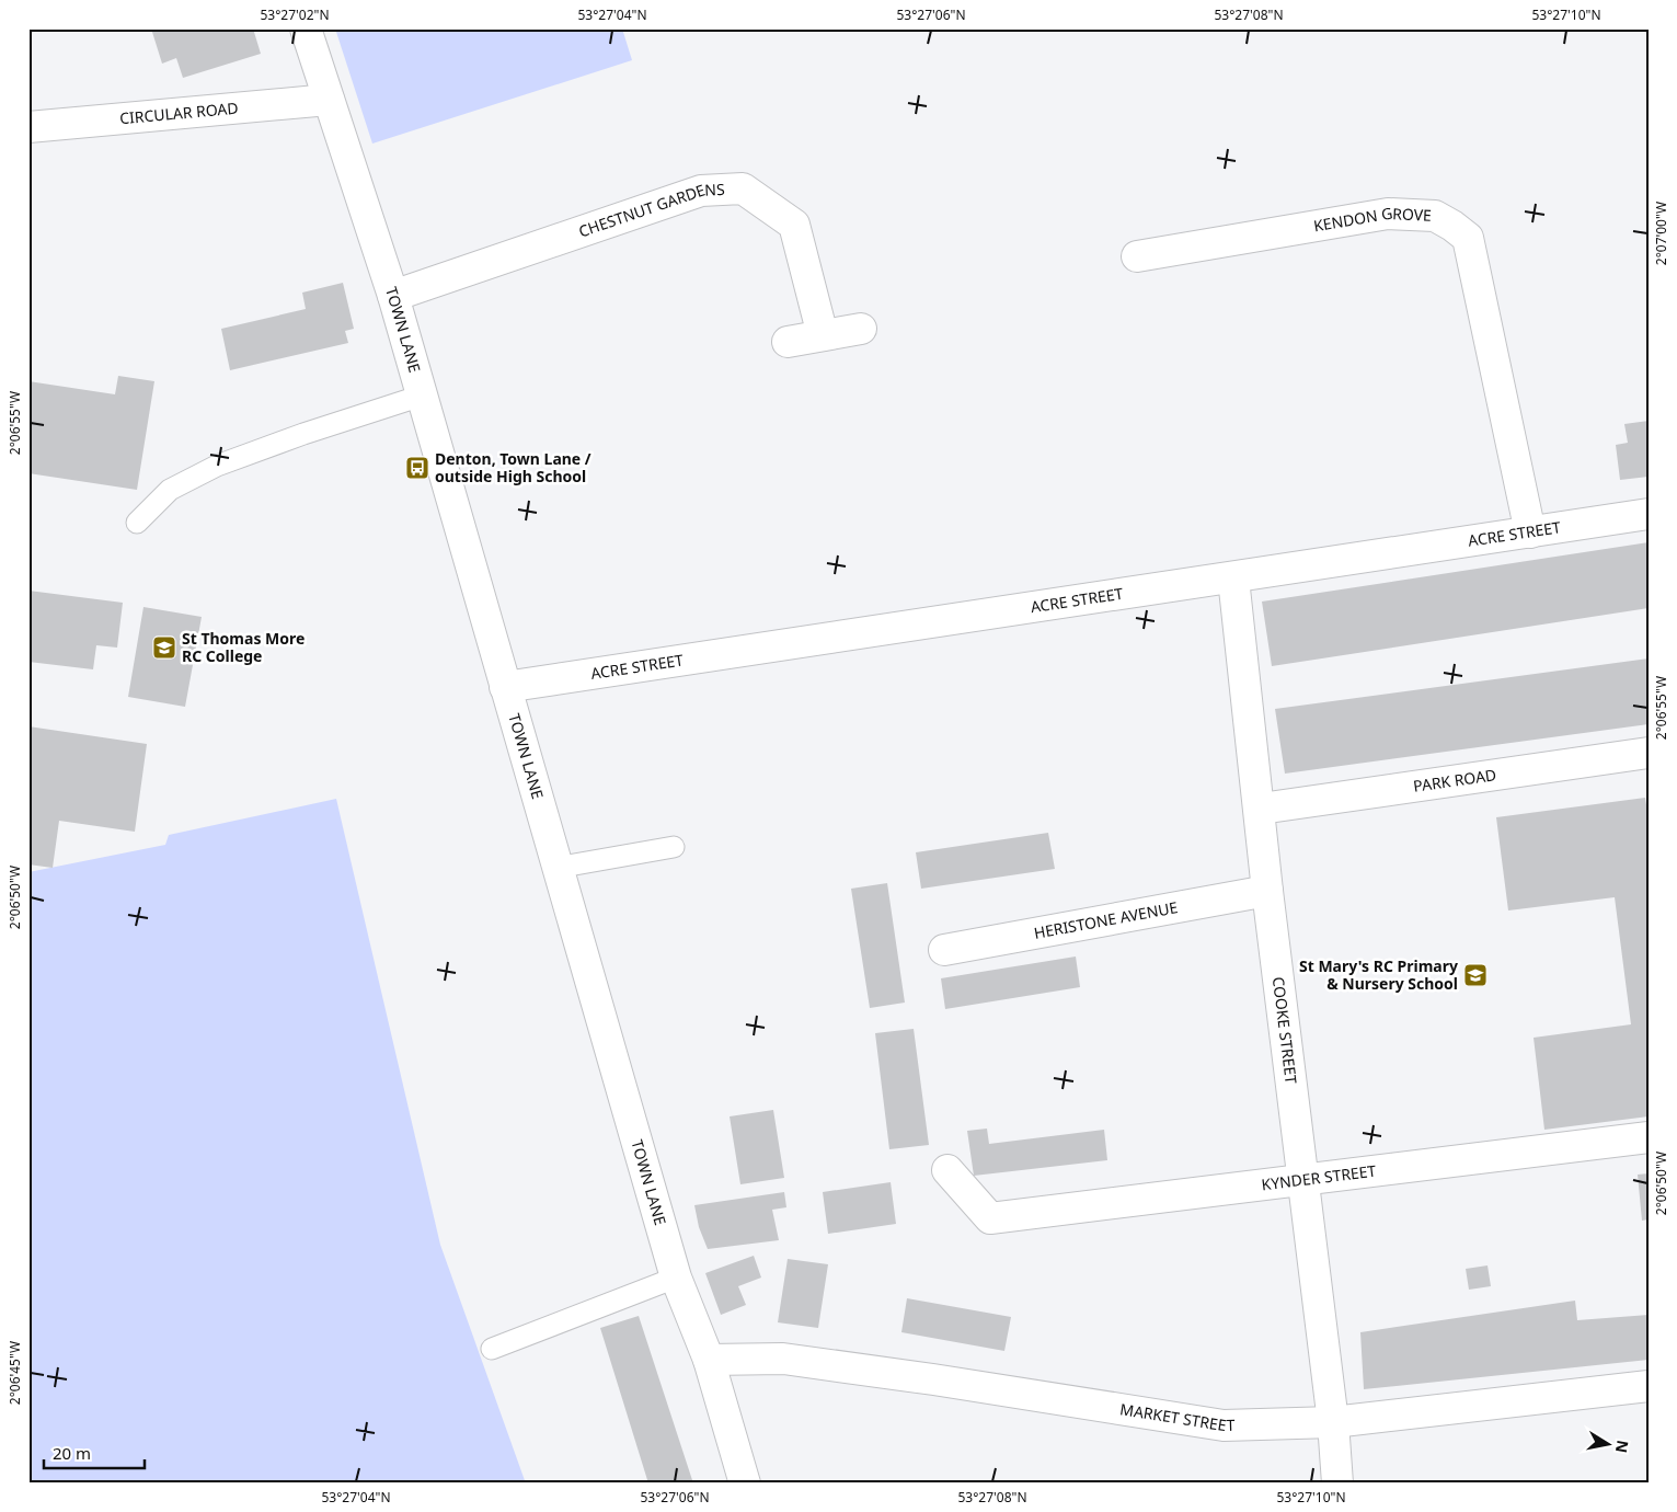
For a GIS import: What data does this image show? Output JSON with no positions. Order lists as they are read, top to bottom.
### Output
{
  "streets": {
    "street": [
      "CIRCULAR ROAD",
      "CHESTNUT GARDENS",
      "KENDON GROVE",
      "TOWN LANE",
      "ACRE STREET",
      "PARK ROAD",
      "HERISTONE AVENUE",
      "COOKE STREET",
      "KYNDER STREET",
      "MARKET STREET"
    ]
  },
  "crossings": [
    ["CIRCULAR ROAD", "TOWN LANE"],
    ["CHESTNUT GARDENS", "TOWN LANE"],
    ["KENDON GROVE", "ACRE STREET"],
    ["TOWN LANE", "ACRE STREET"],
    ["TOWN LANE", "MARKET STREET"],
    ["ACRE STREET", "COOKE STREET"],
    ["PARK ROAD", "COOKE STREET"],
    ["HERISTONE AVENUE", "COOKE STREET"],
    ["COOKE STREET", "KYNDER STREET"],
    ["COOKE STREET", "MARKET STREET"]
  ],
  "places": {
    "bus stop": ["Denton, Town Lane / outside High School"],
    "school or university": ["St Thomas More RC College", "St Mary's RC Primary & Nursery School"]
  },
  "scale_bar": "20 m",
  "north": "right",
  "coordinates": [
    "53°27'02\"N",
    "53°27'04\"N",
    "53°27'06\"N",
    "53°27'08\"N",
    "53°27'10\"N",
    "2°07'00\"W",
    "2°06'55\"W",
    "2°06'50\"W",
    "2°06'45\"W"
  ]
}
